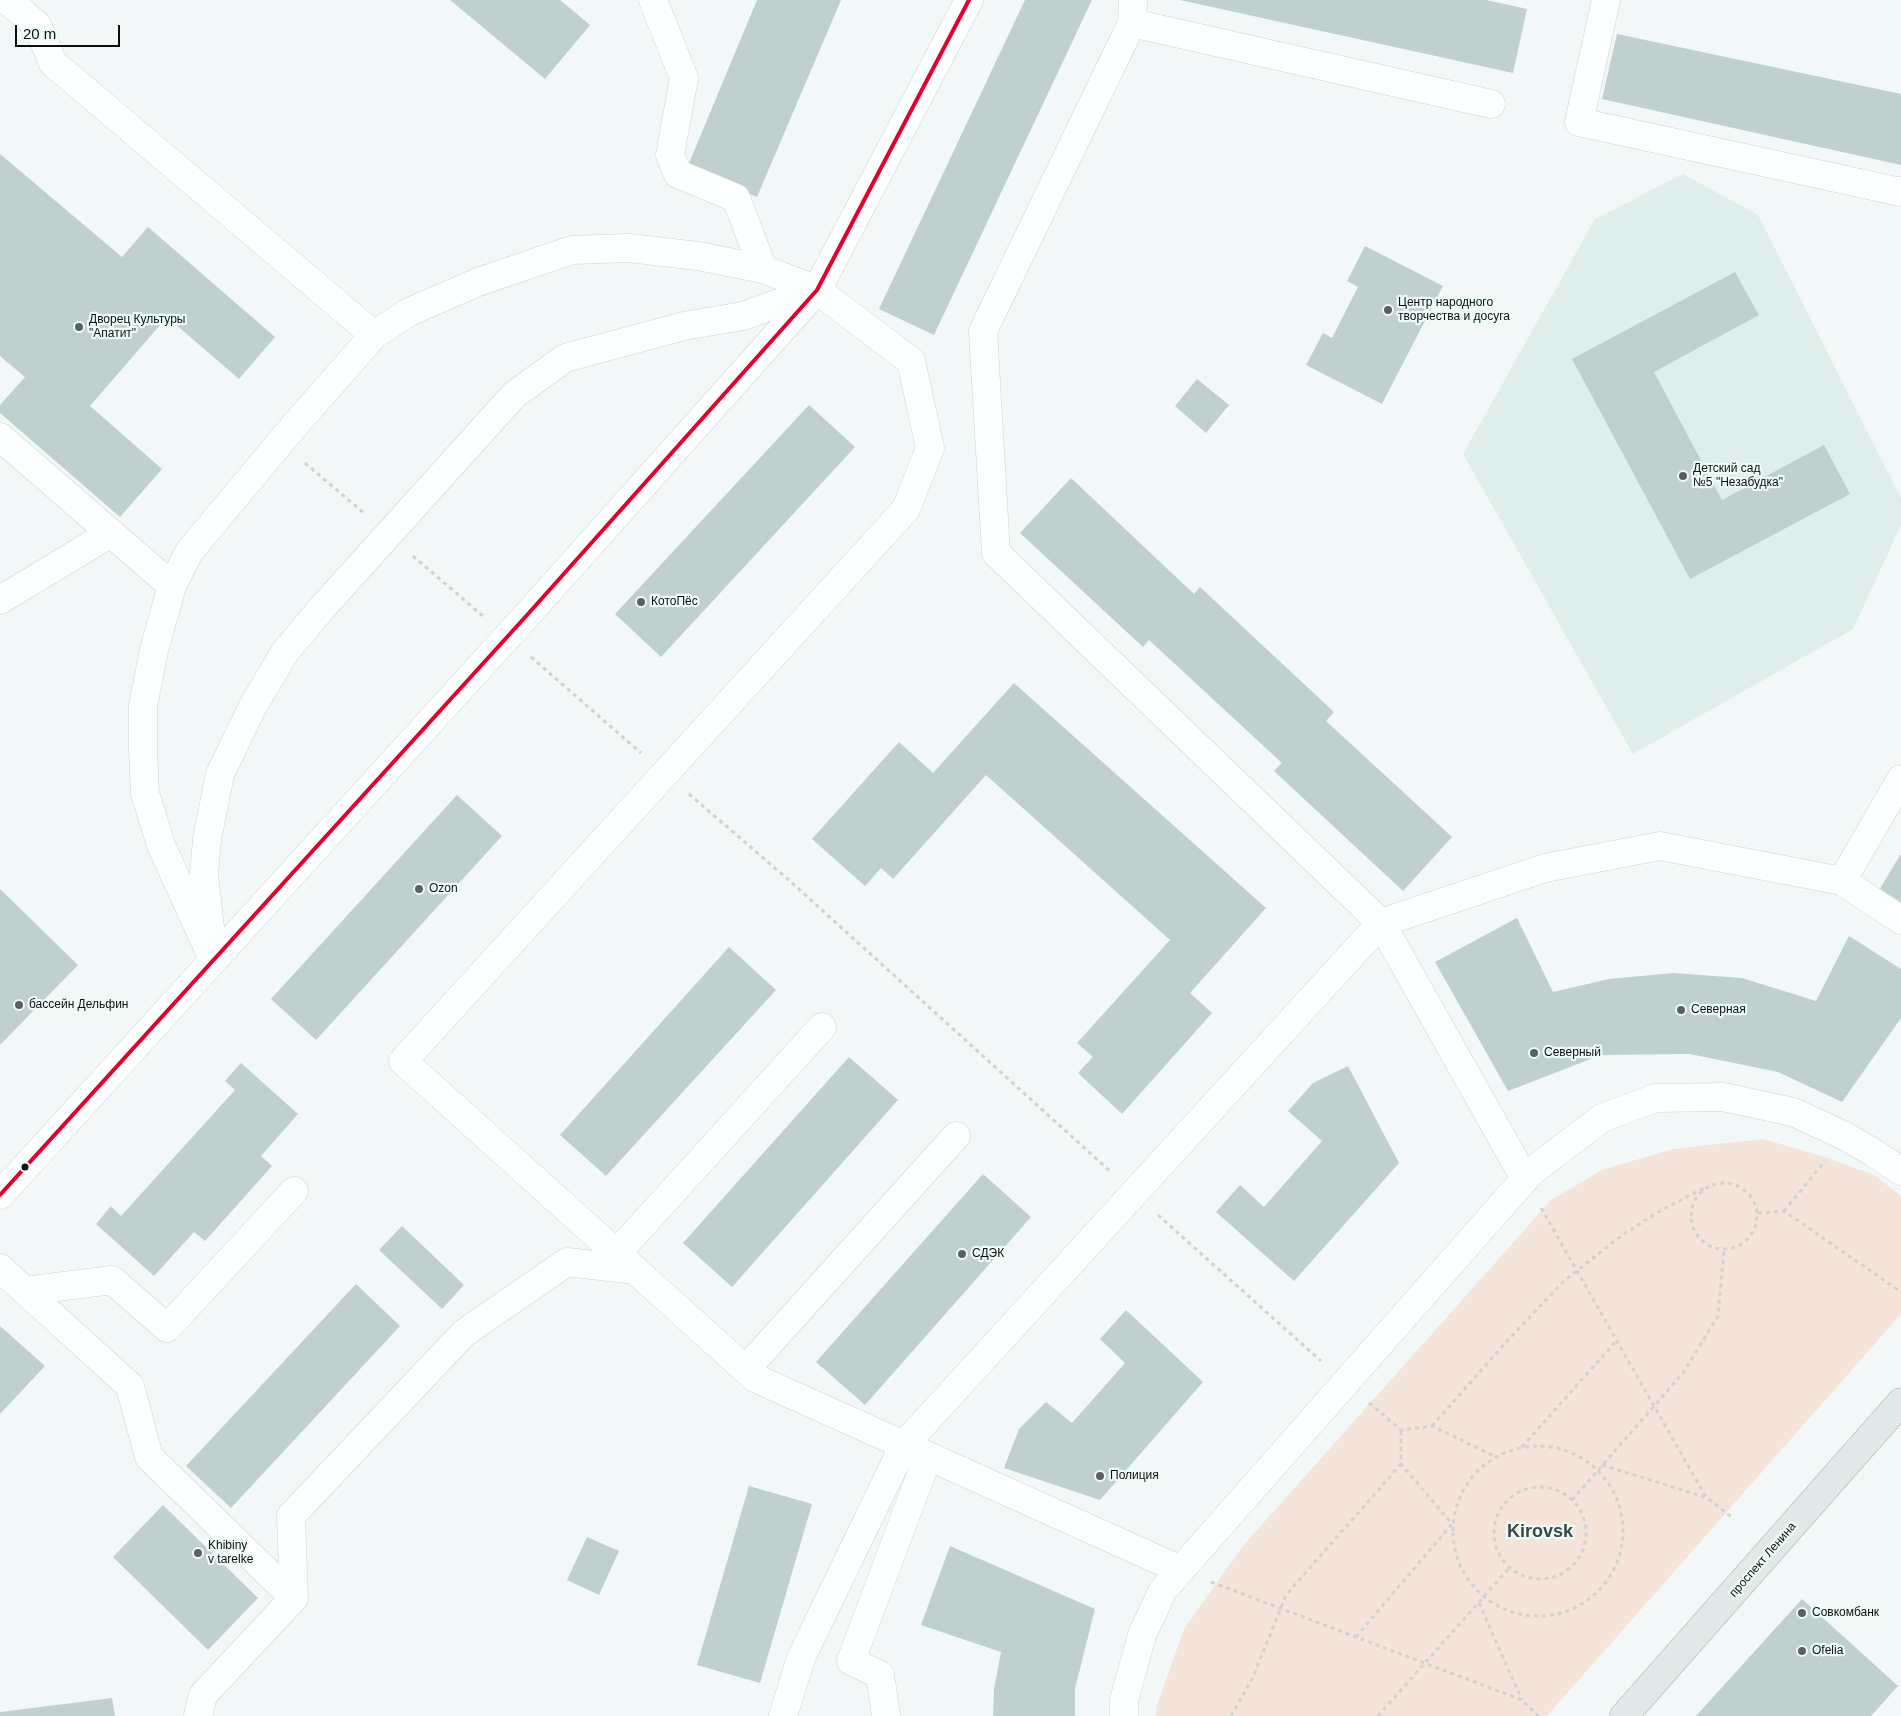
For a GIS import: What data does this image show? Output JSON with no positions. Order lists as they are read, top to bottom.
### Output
{
  "streets": {
    "main road": ["проспект Ленина"]
  },
  "districts": ["Kirovsk"],
  "places": [
    "Центр народного творчества и досуга",
    "Дворец Культуры \"Апатит\"",
    "Детский сад №5 \"Незабудка\"",
    "КотоПёс",
    "Ozon",
    "бассейн Дельфин",
    "Северная",
    "Северный",
    "СДЭК",
    "Полиция",
    "Khibiny v tarelke",
    "Совкомбанк",
    "Ofelia"
  ],
  "scale_bar": "20 m"
}
